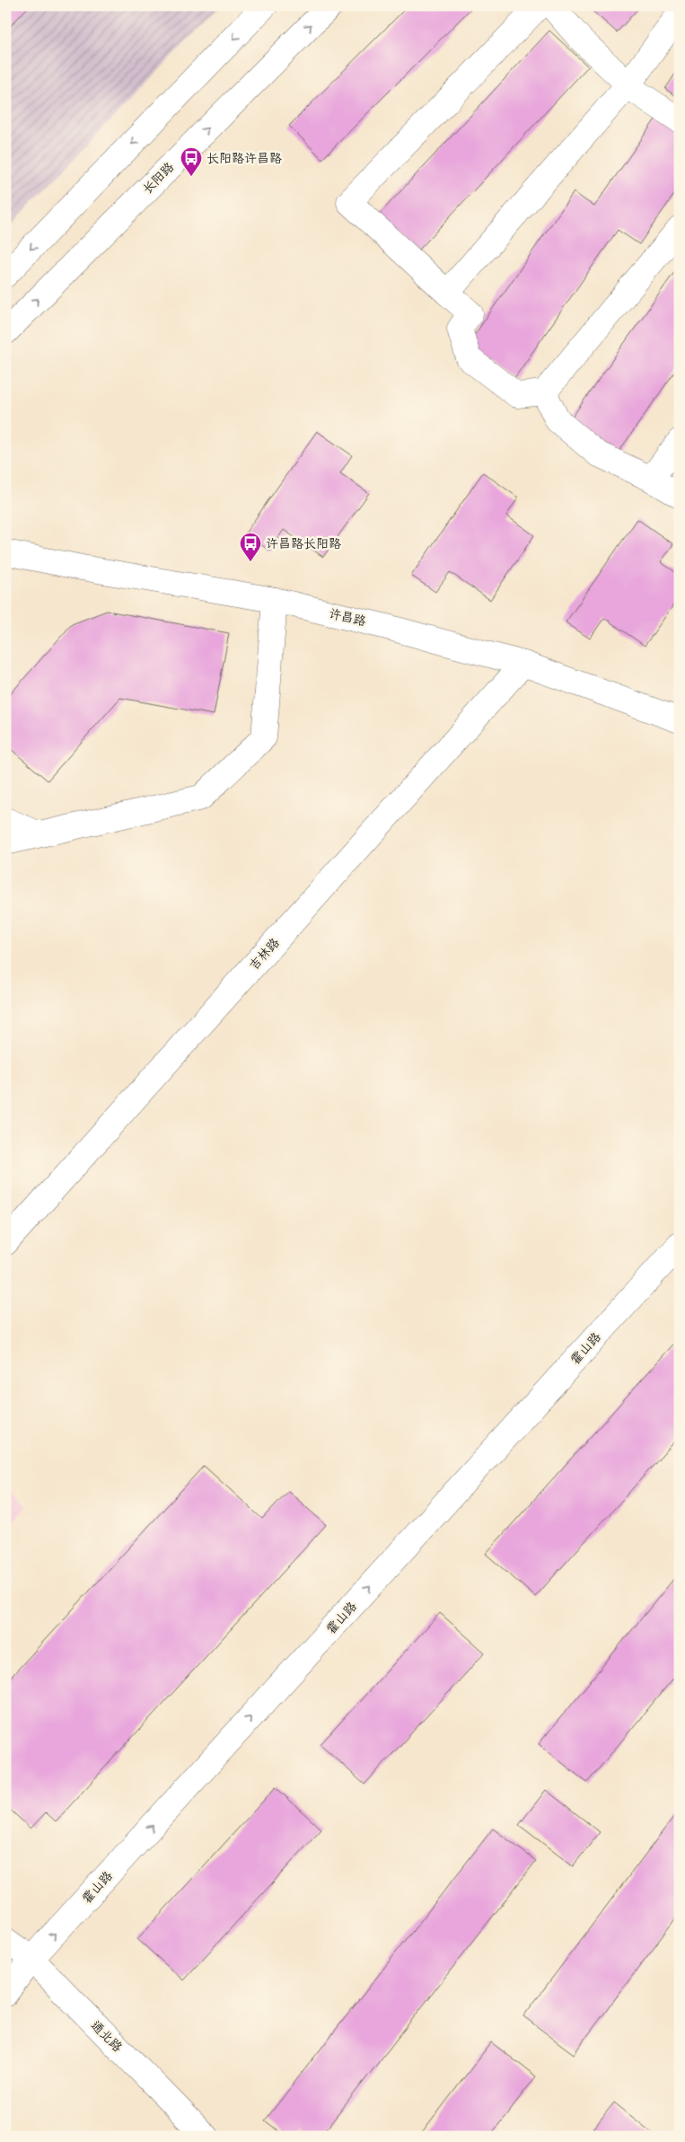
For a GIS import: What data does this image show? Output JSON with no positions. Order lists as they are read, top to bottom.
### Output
{
  "streets": {
    "street": [
      "长阳路",
      "许昌路",
      "吉林路",
      "霍山路",
      "通北路"
    ]
  },
  "crossings": [
    ["许昌路", "吉林路"],
    ["霍山路", "通北路"]
  ],
  "one_way": ["霍山路"],
  "places": {
    "bus stop": ["长阳路许昌路", "许昌路长阳路"]
  }
}
